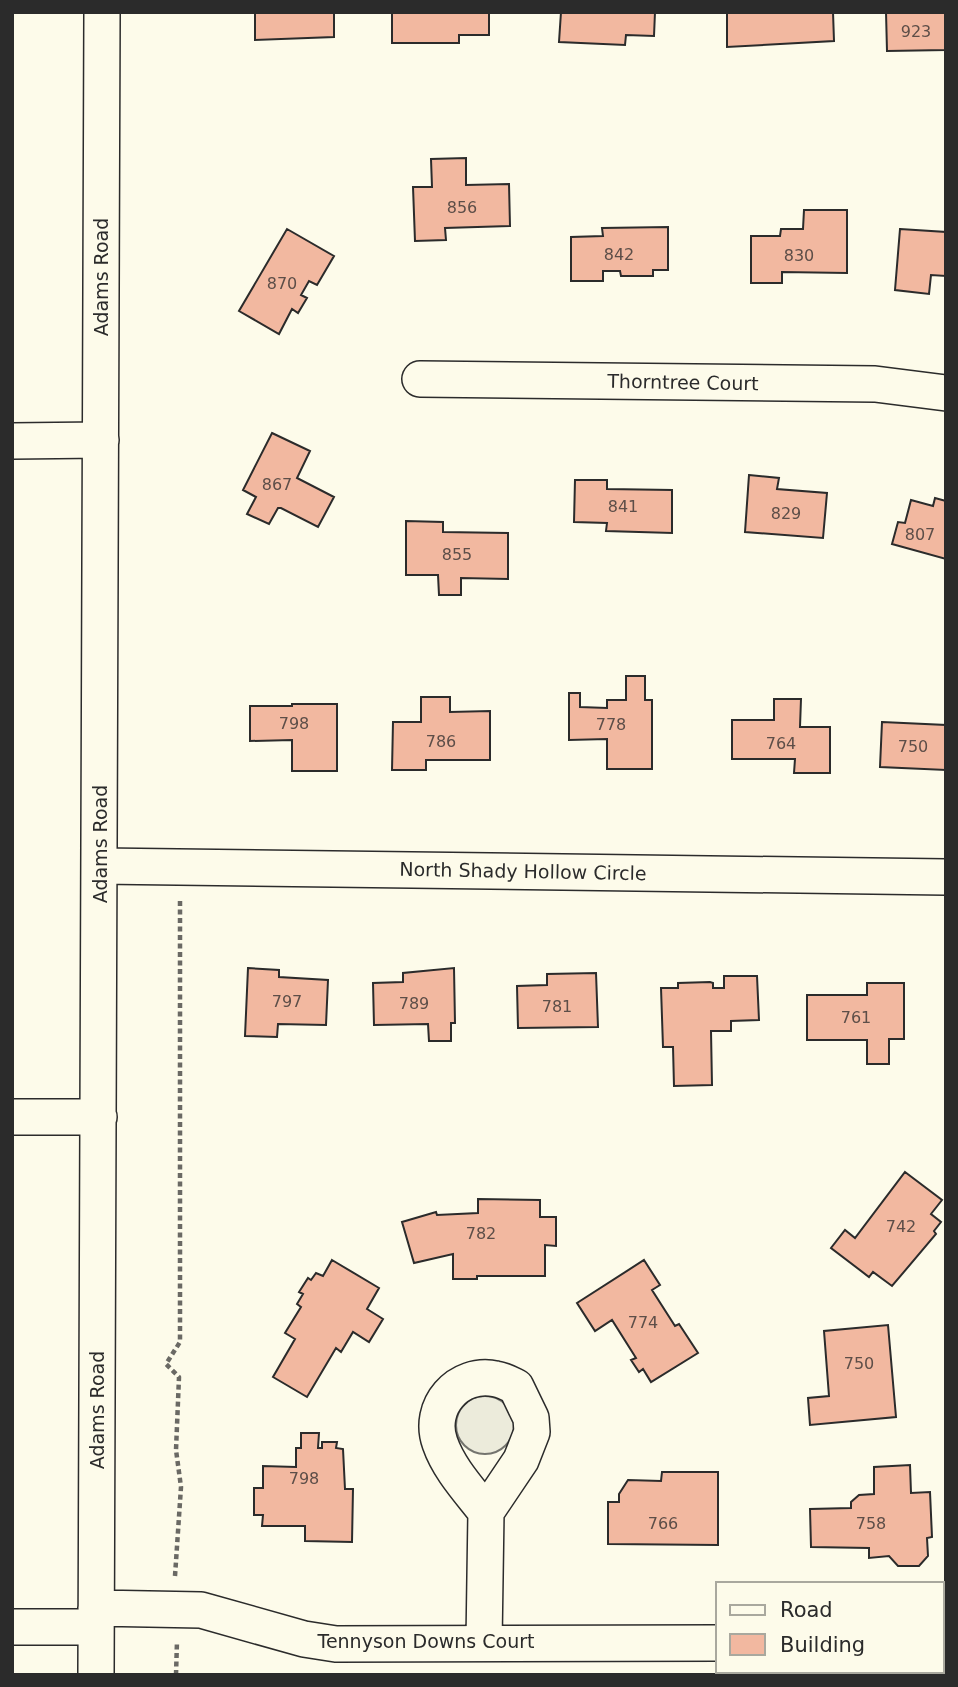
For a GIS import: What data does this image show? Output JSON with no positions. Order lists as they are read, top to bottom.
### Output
{
  "streets": {
    "street": [
      "Adams Road",
      "Thorntree Court",
      "North Shady Hollow Circle",
      "Tennyson Downs Court"
    ]
  },
  "crossings": [
    ["Adams Road", "North Shady Hollow Circle"],
    ["Adams Road", "Tennyson Downs Court"]
  ],
  "house_numbers": [
    "923",
    "856",
    "842",
    "830",
    "870",
    "867",
    "841",
    "829",
    "807",
    "855",
    "798",
    "778",
    "786",
    "764",
    "750",
    "797",
    "789",
    "781",
    "761",
    "742",
    "782",
    "774",
    "750",
    "798",
    "766",
    "758"
  ],
  "legend": ["Road", "Building"]
}
